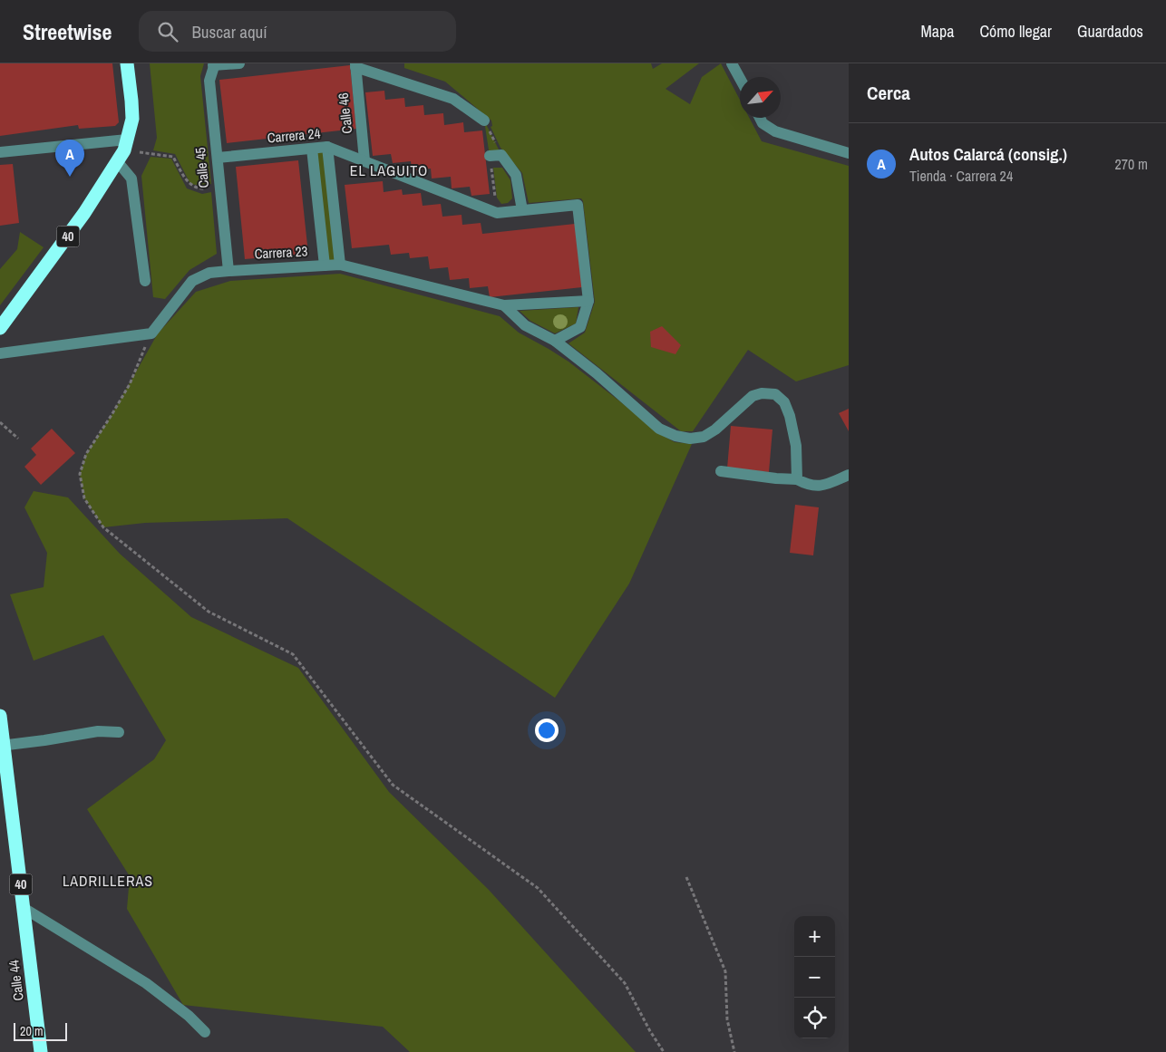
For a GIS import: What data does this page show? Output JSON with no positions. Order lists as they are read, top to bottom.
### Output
{
  "streets": {
    "highway": ["40", "Calle 44"],
    "street": [
      "Calle 46",
      "Carrera 24",
      "Calle 45",
      "Carrera 23"
    ]
  },
  "crossings": [
    ["Calle 46", "Carrera 24"],
    ["Carrera 24", "Calle 45"],
    ["Calle 45", "Carrera 23"]
  ],
  "districts": ["EL LAGUITO", "LADRILLERAS"],
  "scale_bar": "20 m",
  "north": "top right",
  "page": {
    "header": "Streetwise",
    "search": "Buscar aquí",
    "nav": ["Mapa", "Cómo llegar", "Guardados"],
    "heading": "Cerca",
    "list": [
      {
        "mark": "A",
        "name": "Autos Calarcá (consig.)",
        "note": "Tienda · Carrera 24",
        "value": "270 m"
      }
    ],
    "pins": "A",
    "map_buttons": ["+", "−"],
    "scale": "20 m"
  }
}
